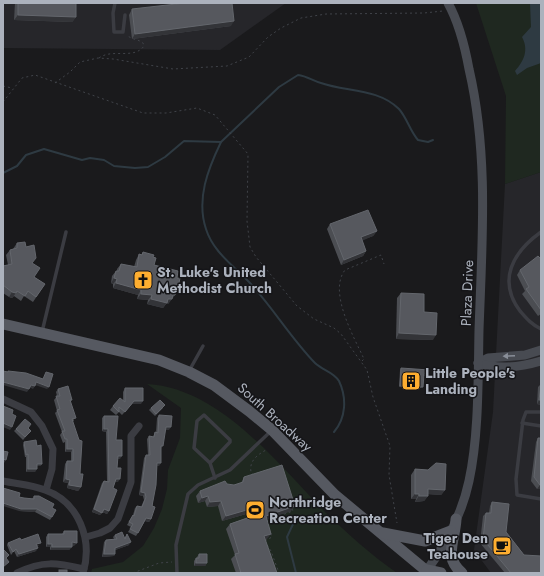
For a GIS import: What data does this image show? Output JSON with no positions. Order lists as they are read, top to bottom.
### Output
{
  "streets": {
    "main road": ["South Broadway"],
    "street": ["Plaza Drive"]
  },
  "crossings": [
    ["Plaza Drive", "South Broadway"]
  ],
  "places": {
    "church": ["St. Luke's United Methodist Church"],
    "building": ["Little People's Landing"],
    "sports": ["Northridge Recreation Center"],
    "cafe": ["Tiger Den Teahouse"]
  }
}
